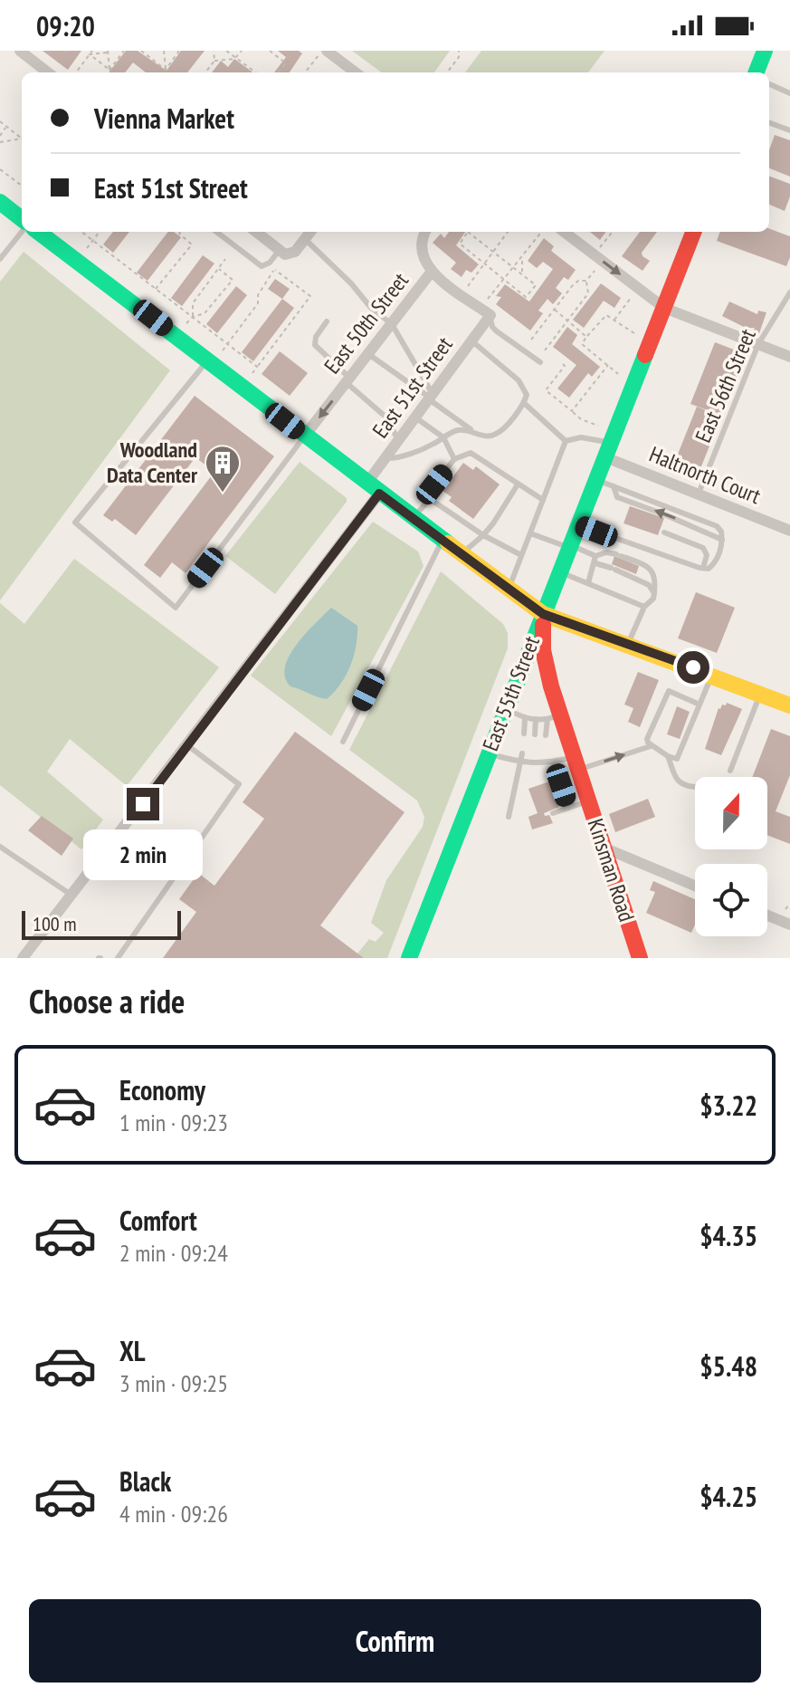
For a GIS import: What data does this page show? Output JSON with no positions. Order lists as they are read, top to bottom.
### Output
{
  "streets": {
    "main road": ["East 55th Street", "Kinsman Road"],
    "street": ["East 50th Street", "East 51st Street", "Haltnorth Court"],
    "lane": ["East 56th Street"]
  },
  "crossings": [
    ["East 56th Street", "Haltnorth Court"],
    ["Haltnorth Court", "East 55th Street"],
    ["East 55th Street", "Kinsman Road"]
  ],
  "places": {
    "building": ["Woodland Data Center"]
  },
  "scale_bar": "100 m",
  "north": "top",
  "page": {
    "status": "09:20",
    "banner": ["Vienna Market", "East 51st Street"],
    "bubble": "2 min",
    "scale": "100 m",
    "heading": "Choose a ride",
    "list": [
      {
        "name": "Economy",
        "note": "1 min · 09:23",
        "value": "$3.22"
      },
      {
        "name": "Comfort",
        "note": "2 min · 09:24",
        "value": "$4.35"
      },
      {
        "name": "XL",
        "note": "3 min · 09:25",
        "value": "$5.48"
      },
      {
        "name": "Black",
        "note": "4 min · 09:26",
        "value": "$4.25"
      }
    ],
    "buttons": "Confirm"
  }
}
